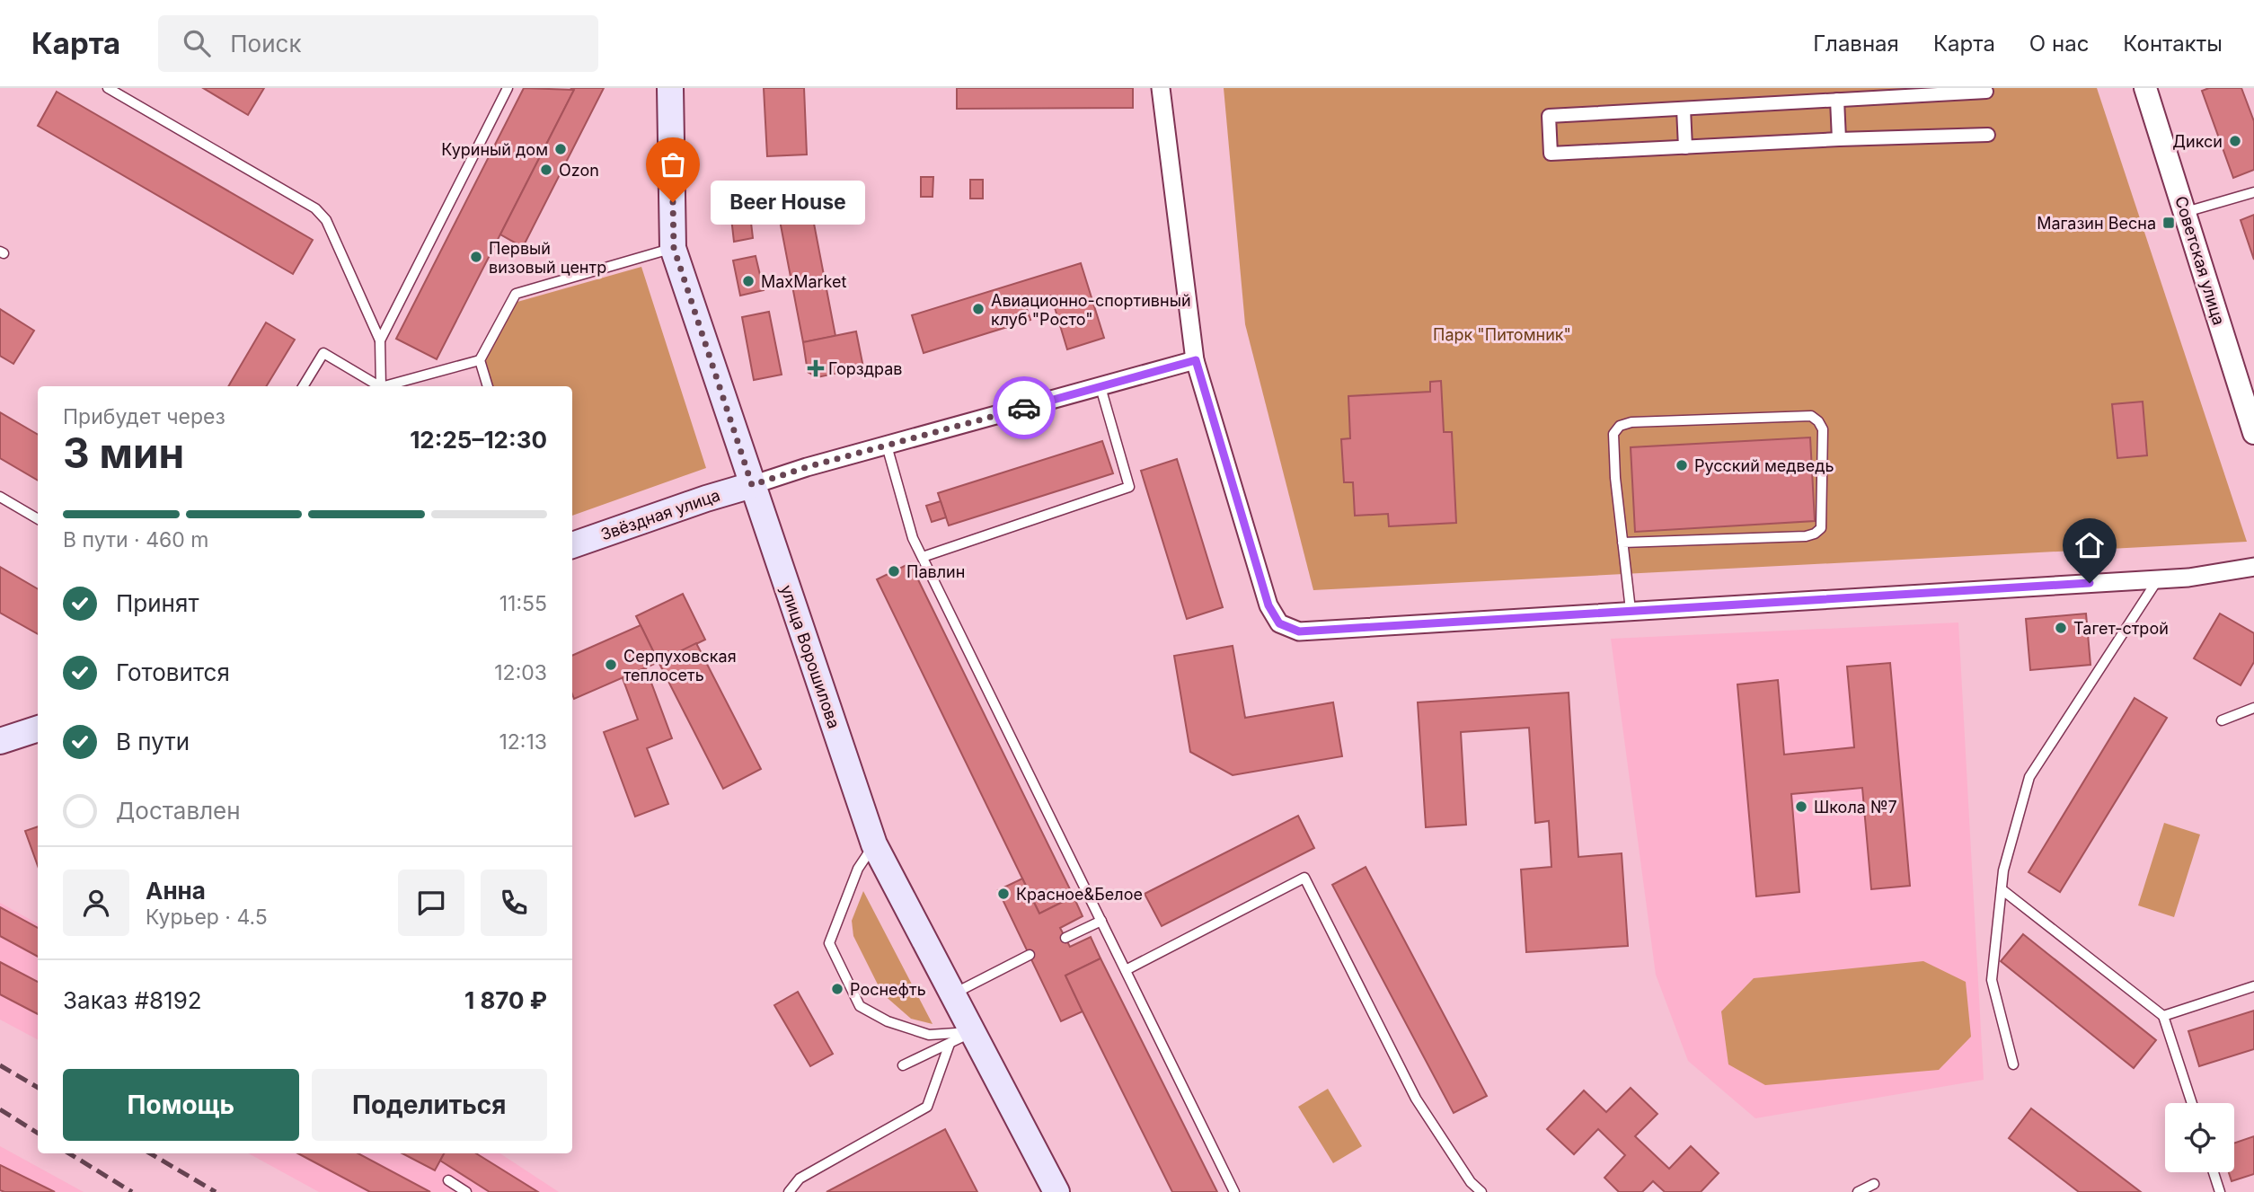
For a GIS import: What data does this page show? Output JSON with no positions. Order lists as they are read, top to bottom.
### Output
{
  "streets": {
    "main road": ["Звёздная улица", "улица Ворошилова"],
    "street": ["Советская улица"]
  },
  "crossings": [
    ["Звёздная улица", "улица Ворошилова"]
  ],
  "parks": ["Парк \"Питомник\""],
  "places": {
    "other": [
      "Дикси",
      "Куриный дом",
      "Ozon",
      "Beer House",
      "Первый визовый центр",
      "MaxMarket",
      "Авиационно-спортивный клуб \"Росто\"",
      "Русский медведь",
      "Павлин",
      "Тагет-строй",
      "Серпуховская теплосеть",
      "Школа №7",
      "Красное&Белое",
      "Роснефть"
    ],
    "transit": ["Магазин Весна"],
    "health": ["Горздрав"]
  },
  "page": {
    "header": "Карта",
    "search": "Поиск",
    "nav": [
      "Главная",
      "Карта",
      "О нас",
      "Контакты"
    ],
    "bubble": "Beer House",
    "heading": ["3 мин", "Прибудет через", "12:25–12:30"],
    "panel": [
      "Анна",
      "Курьер · 4.5",
      "Заказ #8192",
      "1 870 ₽"
    ],
    "bar": "В пути · 460 m",
    "list": [
      ["Принят", "11:55"],
      ["Готовится", "12:03"],
      ["В пути", "12:13"],
      "Доставлен"
    ],
    "buttons": ["Помощь", "Поделиться"]
  }
}
